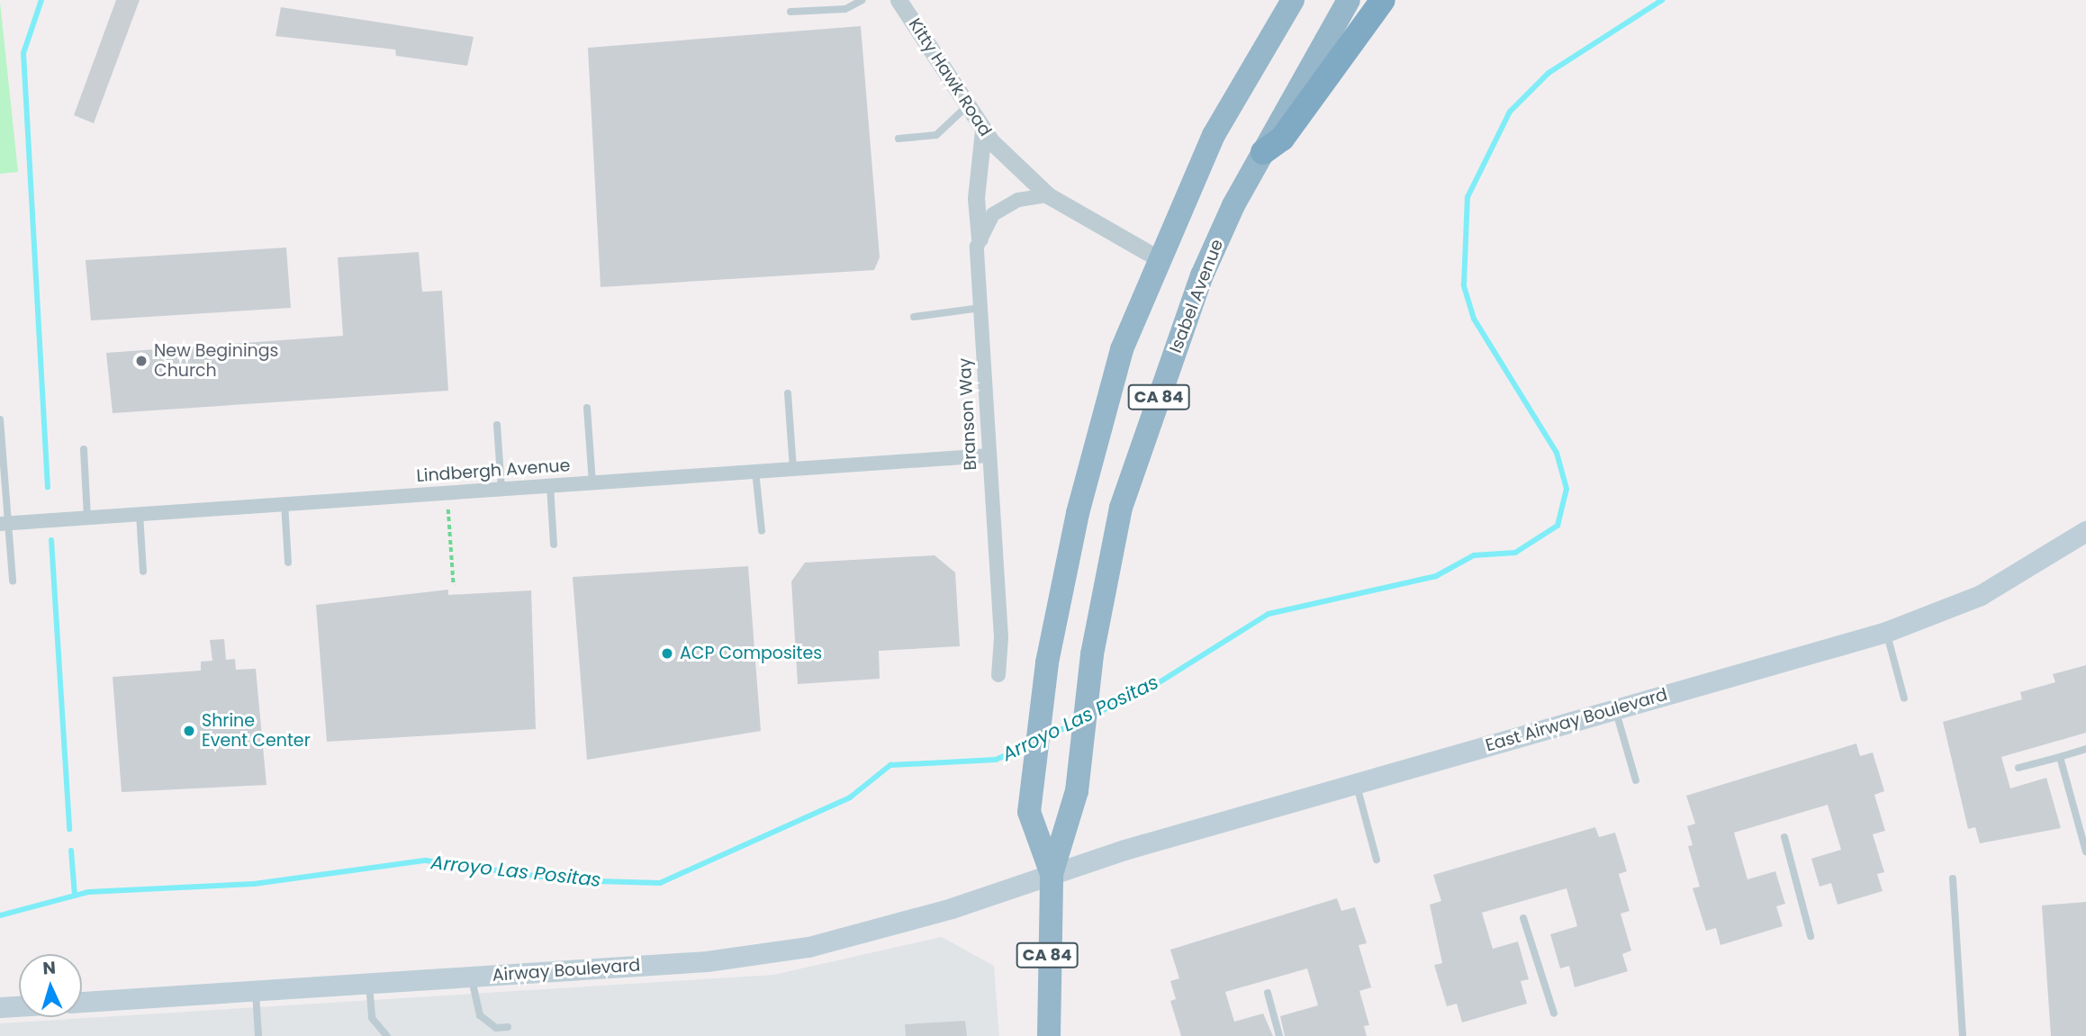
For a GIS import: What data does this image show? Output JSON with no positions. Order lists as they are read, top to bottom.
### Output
{
  "streets": {
    "highway": ["Isabel Avenue", "CA 84"],
    "main road": ["East Airway Boulevard", "Airway Boulevard"],
    "street": ["Kitty Hawk Road", "Branson Way", "Lindbergh Avenue"]
  },
  "crossings": [
    ["Kitty Hawk Road", "Isabel Avenue"],
    ["Isabel Avenue", "East Airway Boulevard"],
    ["Isabel Avenue", "Airway Boulevard"],
    ["Branson Way", "Lindbergh Avenue"],
    ["East Airway Boulevard", "Airway Boulevard"]
  ],
  "water": ["Arroyo Las Positas"],
  "places": ["New Beginings Church", "ACP Composites", "Shrine Event Center"],
  "north": "top"
}
